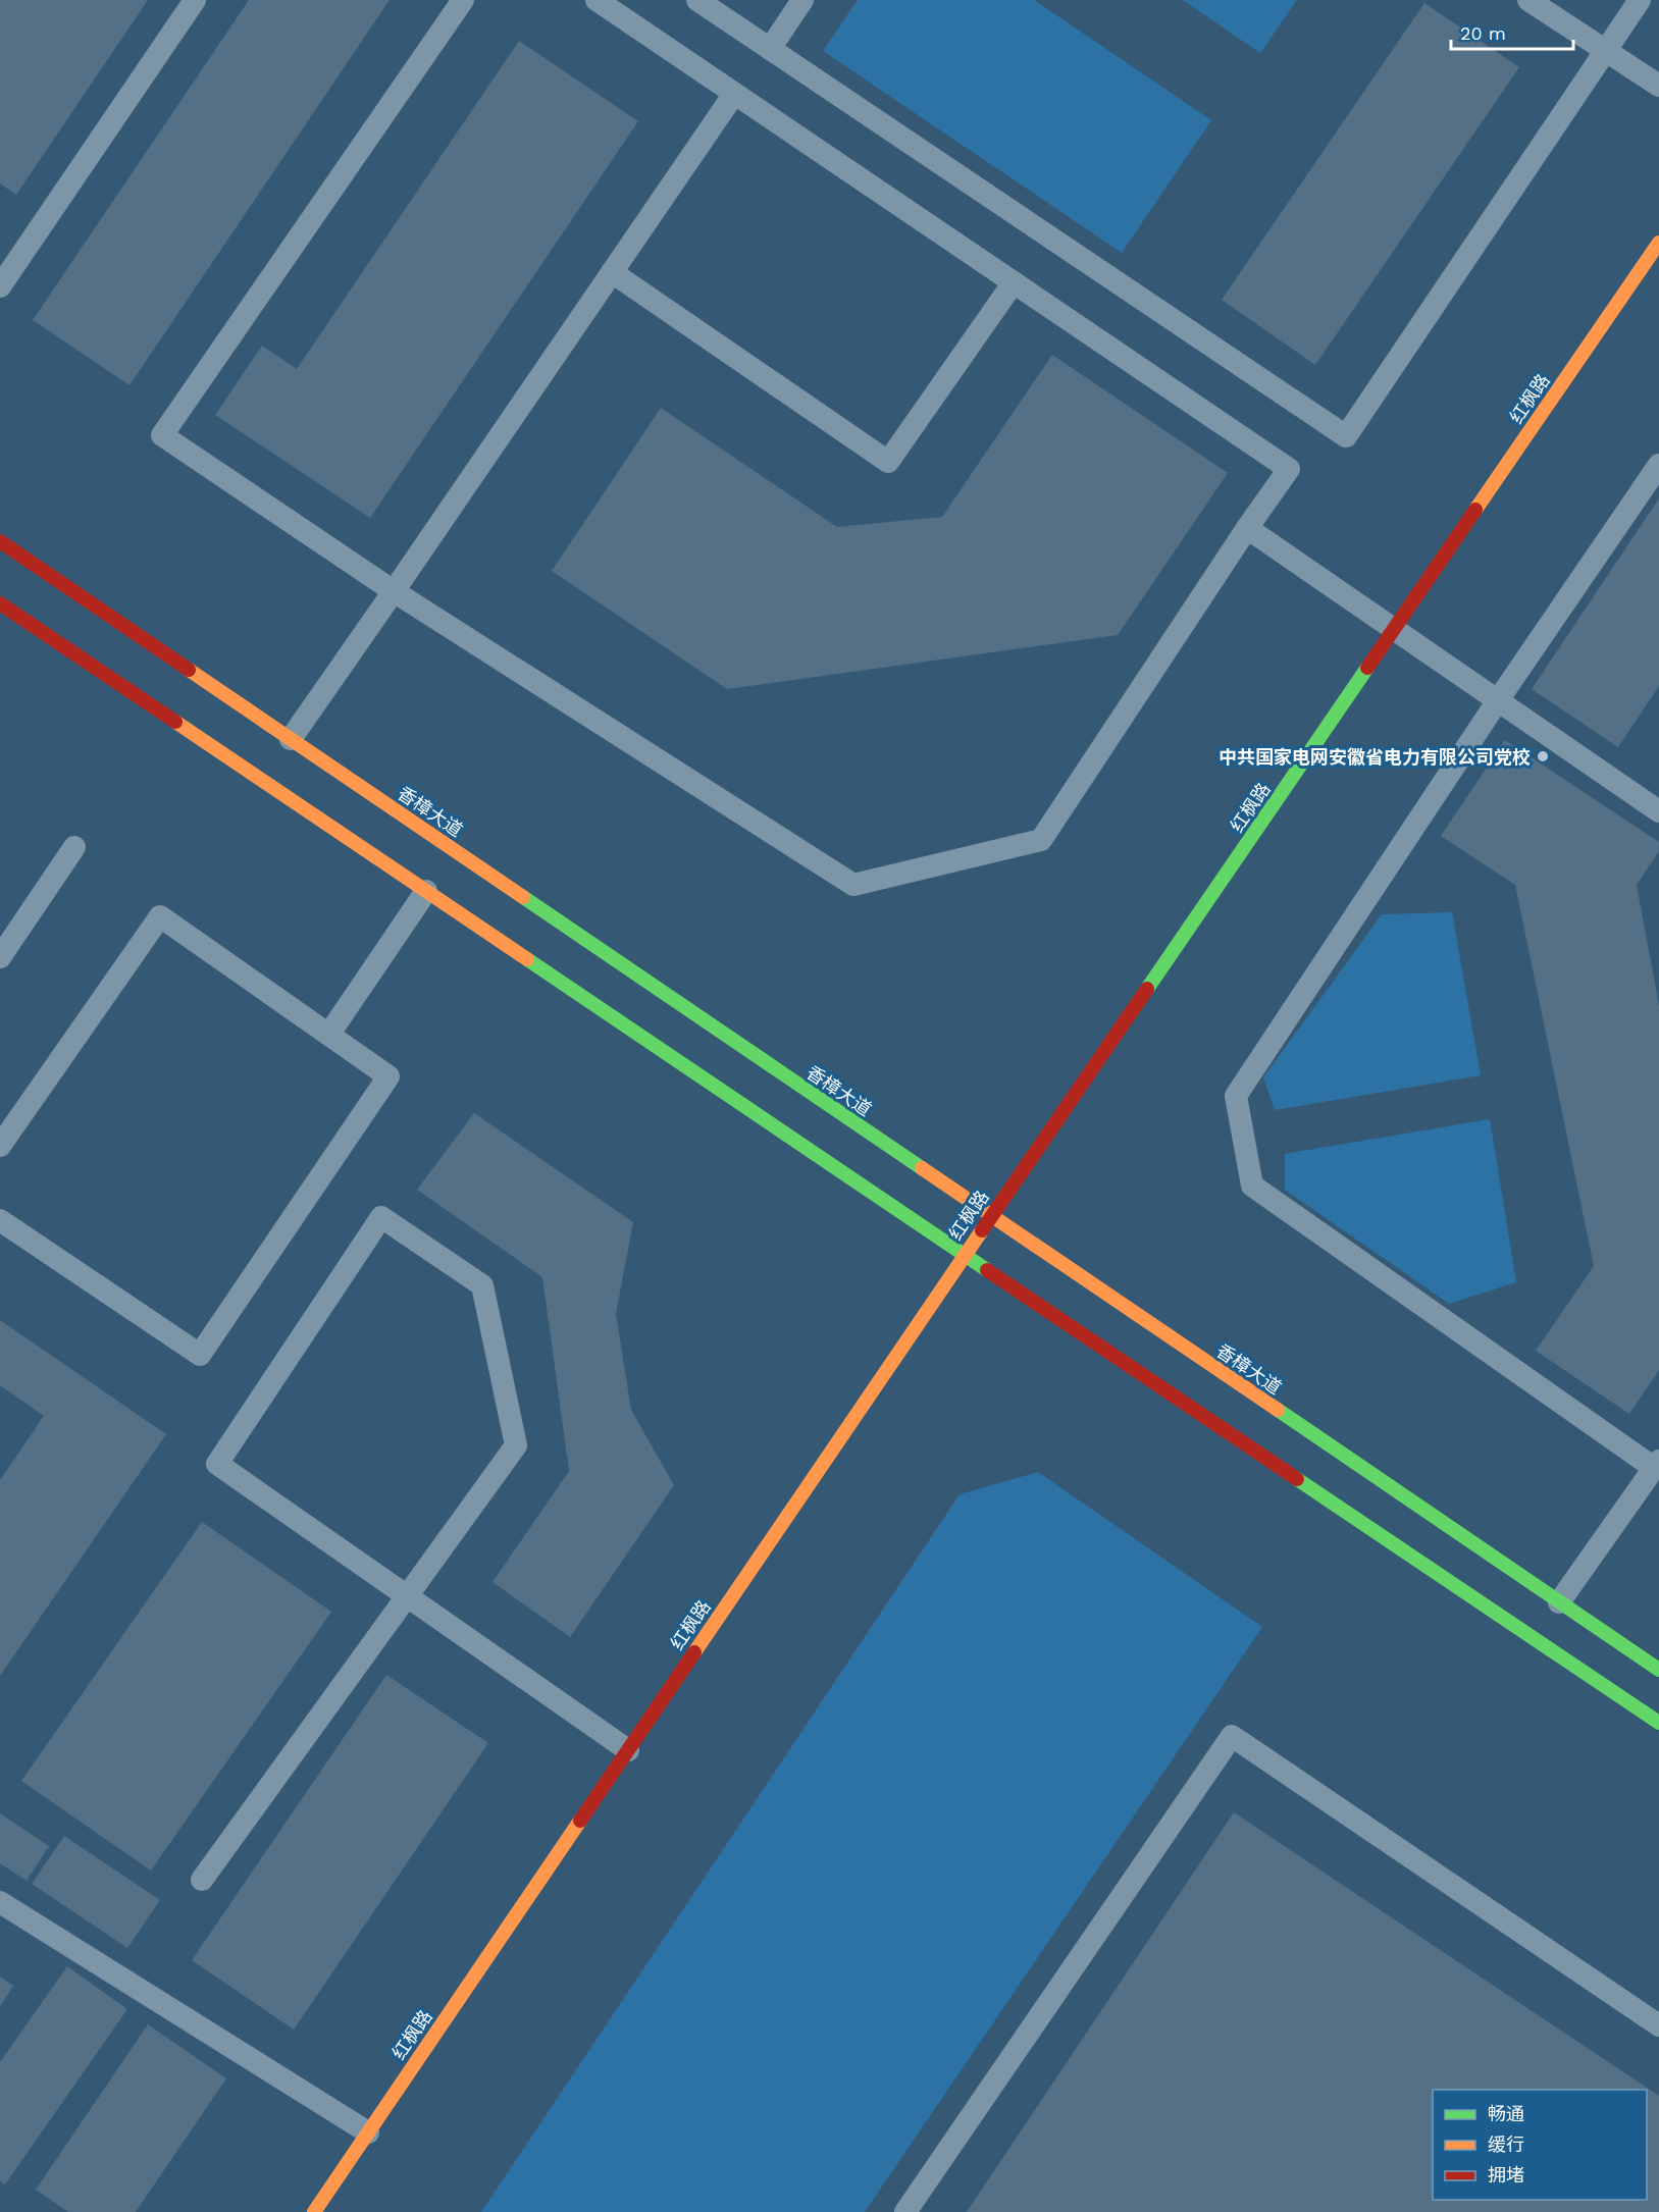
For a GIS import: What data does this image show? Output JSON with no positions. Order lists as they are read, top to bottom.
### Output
{
  "streets": {
    "main road": ["红枫路", "香樟大道"]
  },
  "crossings": [
    ["红枫路", "香樟大道"]
  ],
  "places": ["中共国家电网安徽省电力有限公司党校"],
  "legend": ["畅通", "缓行", "拥堵"],
  "scale_bar": "20 m"
}
